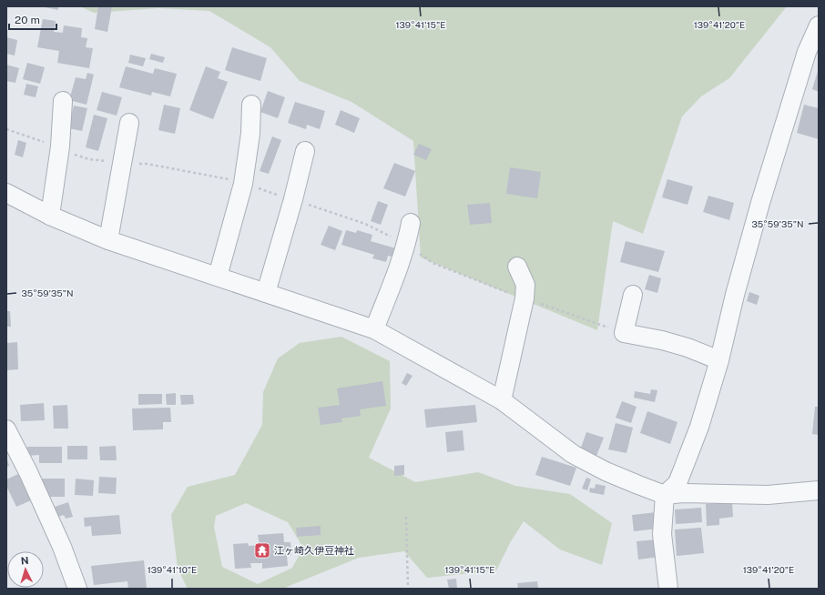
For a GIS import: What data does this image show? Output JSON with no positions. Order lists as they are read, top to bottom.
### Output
{
  "places": {
    "temple": ["江ヶ崎久伊豆神社"]
  },
  "scale_bar": "20 m",
  "north": "top",
  "coordinates": [
    "139°41'15\"E",
    "139°41'20\"E",
    "35°59'35\"N",
    "139°41'10\"E"
  ]
}
